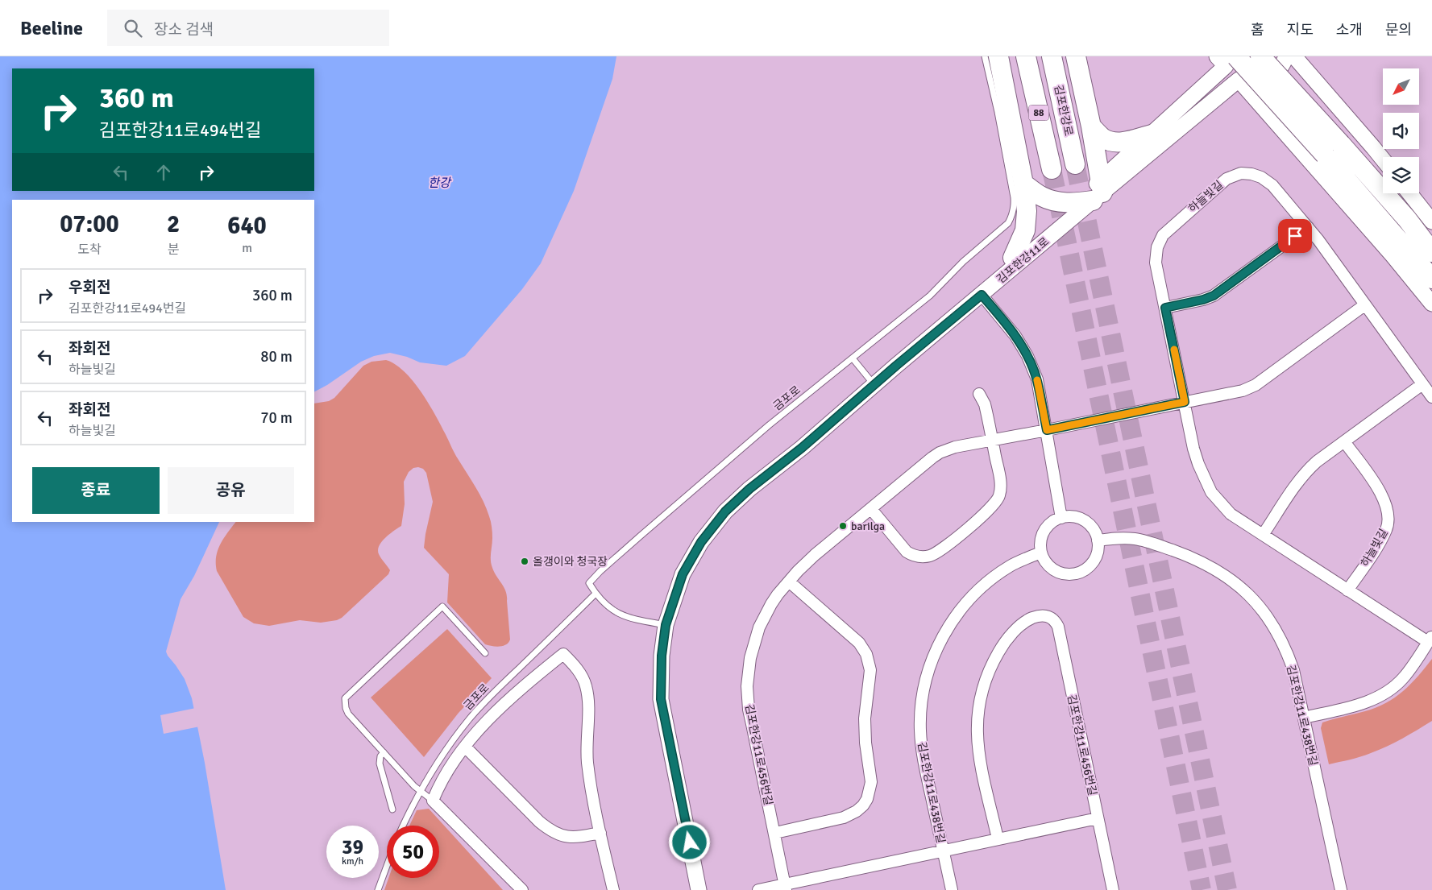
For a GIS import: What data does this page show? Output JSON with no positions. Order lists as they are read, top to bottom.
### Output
{
  "streets": {
    "highway": ["김포한강로", "88"],
    "main road": ["김포한강11로"],
    "street": ["하늘빛길", "김포한강11로438번길", "김포한강11로456번길"],
    "lane": ["금포로"]
  },
  "crossings": [
    ["하늘빛길", "김포한강11로438번길"]
  ],
  "water": ["한강"],
  "places": ["barilga", "올갱이와 청국장"],
  "north": "bottom left",
  "page": {
    "header": "Beeline",
    "search": "장소 검색",
    "nav": [
      "홈",
      "지도",
      "소개",
      "문의"
    ],
    "turn": ["360 m", "김포한강11로494번길"],
    "eta": [
      "07:00",
      "도착",
      "2",
      "분",
      "640",
      "m"
    ],
    "list": [
      {
        "name": "우회전",
        "note": "김포한강11로494번길",
        "value": "360 m"
      },
      {
        "name": "좌회전",
        "note": "하늘빛길",
        "value": "80 m"
      },
      {
        "name": "좌회전",
        "note": "하늘빛길",
        "value": "70 m"
      }
    ],
    "buttons": ["종료", "공유"],
    "speed": "39 km/h",
    "limit": "50"
  }
}
